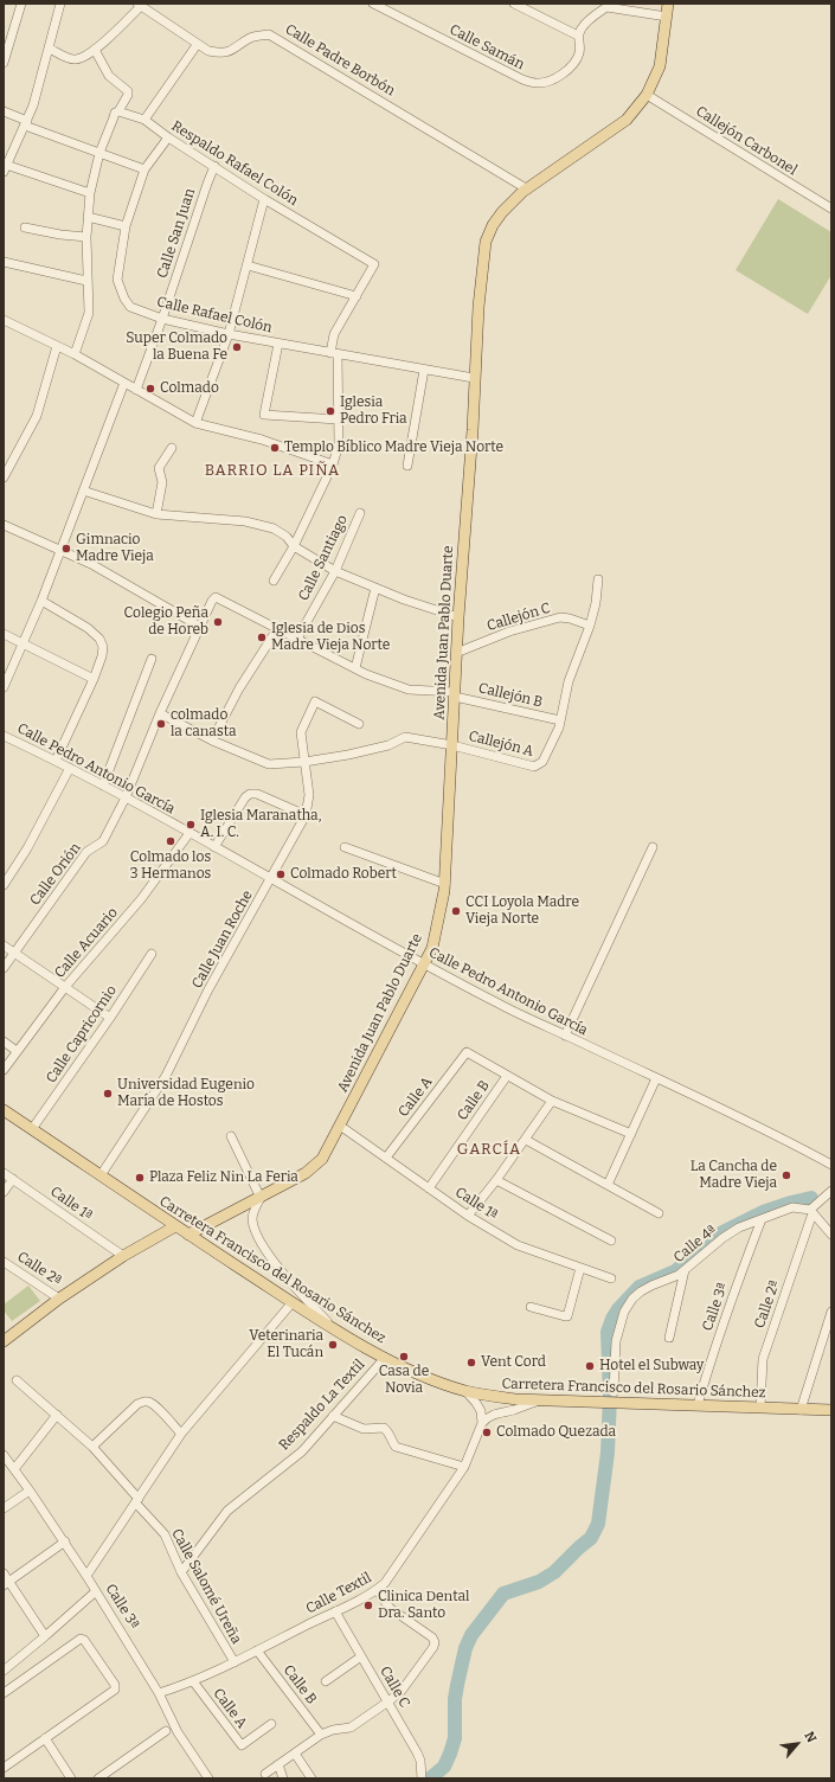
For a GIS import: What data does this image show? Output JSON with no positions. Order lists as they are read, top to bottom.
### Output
{
  "streets": {
    "main road": ["Avenida Juan Pablo Duarte", "Carretera Francisco del Rosario Sánchez"],
    "street": [
      "Calle Samán",
      "Calle Padre Borbón",
      "Callejón Carbonel",
      "Respaldo Rafael Colón",
      "Calle San Juan",
      "Calle Rafael Colón",
      "Calle Santiago",
      "Callejón C",
      "Callejón B",
      "Callejón A",
      "Calle Pedro Antonio García",
      "Calle Orión",
      "Calle Juan Roche",
      "Calle Acuario",
      "Calle Capricornio",
      "Calle A",
      "Calle B",
      "Calle 1ª",
      "Calle 4ª",
      "Calle 2ª",
      "Calle 3ª",
      "Respaldo La Textil",
      "Calle Salomé Ureña",
      "Calle Textil",
      "Calle C"
    ]
  },
  "crossings": [
    ["Calle Padre Borbón", "Avenida Juan Pablo Duarte"],
    ["Callejón Carbonel", "Avenida Juan Pablo Duarte"],
    ["Respaldo Rafael Colón", "Calle San Juan"],
    ["Respaldo Rafael Colón", "Calle Rafael Colón"],
    ["Calle San Juan", "Calle Rafael Colón"],
    ["Calle Rafael Colón", "Avenida Juan Pablo Duarte"],
    ["Calle Santiago", "Callejón B"],
    ["Callejón C", "Avenida Juan Pablo Duarte"],
    ["Avenida Juan Pablo Duarte", "Callejón B"],
    ["Avenida Juan Pablo Duarte", "Callejón A"],
    ["Avenida Juan Pablo Duarte", "Calle Pedro Antonio García"],
    ["Avenida Juan Pablo Duarte", "Calle 1ª"],
    ["Avenida Juan Pablo Duarte", "Carretera Francisco del Rosario Sánchez"],
    ["Callejón B", "Callejón A"],
    ["Callejón B", "Calle Orión"],
    ["Callejón A", "Calle Orión"],
    ["Callejón A", "Calle Juan Roche"],
    ["Calle Pedro Antonio García", "Calle Orión"],
    ["Calle Pedro Antonio García", "Calle Juan Roche"],
    ["Calle Pedro Antonio García", "Calle Acuario"],
    ["Calle Juan Roche", "Carretera Francisco del Rosario Sánchez"],
    ["Calle Capricornio", "Carretera Francisco del Rosario Sánchez"],
    ["Calle A", "Calle B"],
    ["Calle A", "Calle 1ª"],
    ["Calle A", "Calle Textil"],
    ["Calle B", "Calle 1ª"],
    ["Calle B", "Calle Textil"],
    ["Calle 4ª", "Calle 2ª"],
    ["Calle 4ª", "Carretera Francisco del Rosario Sánchez"],
    ["Calle 4ª", "Calle 3ª"],
    ["Calle 2ª", "Carretera Francisco del Rosario Sánchez"],
    ["Carretera Francisco del Rosario Sánchez", "Calle 3ª"],
    ["Carretera Francisco del Rosario Sánchez", "Respaldo La Textil"],
    ["Calle 3ª", "Calle Textil"],
    ["Respaldo La Textil", "Calle Salomé Ureña"],
    ["Calle Salomé Ureña", "Calle Textil"],
    ["Calle Textil", "Calle C"]
  ],
  "districts": ["BARRIO LA PIÑA", "GARCÍA"],
  "places": [
    "Super Colmado la Buena Fe",
    "Colmado",
    "Iglesia Pedro Fria",
    "Templo Bíblico Madre Vieja Norte",
    "Gimnacio Madre Vieja",
    "Colegio Peña de Horeb",
    "Iglesia de Dios Madre Vieja Norte",
    "colmado la canasta",
    "Iglesia Maranatha, A. I. C.",
    "Colmado los 3 Hermanos",
    "Colmado Robert",
    "CCI Loyola Madre Vieja Norte",
    "Universidad Eugenio María de Hostos",
    "La Cancha de Madre Vieja",
    "Plaza Feliz Nin La Feria",
    "Veterinaria El Tucán",
    "Casa de Novia",
    "Vent Cord",
    "Hotel el Subway",
    "Colmado Quezada",
    "Clinica Dental Dra. Santo"
  ],
  "north": "top right"
}
